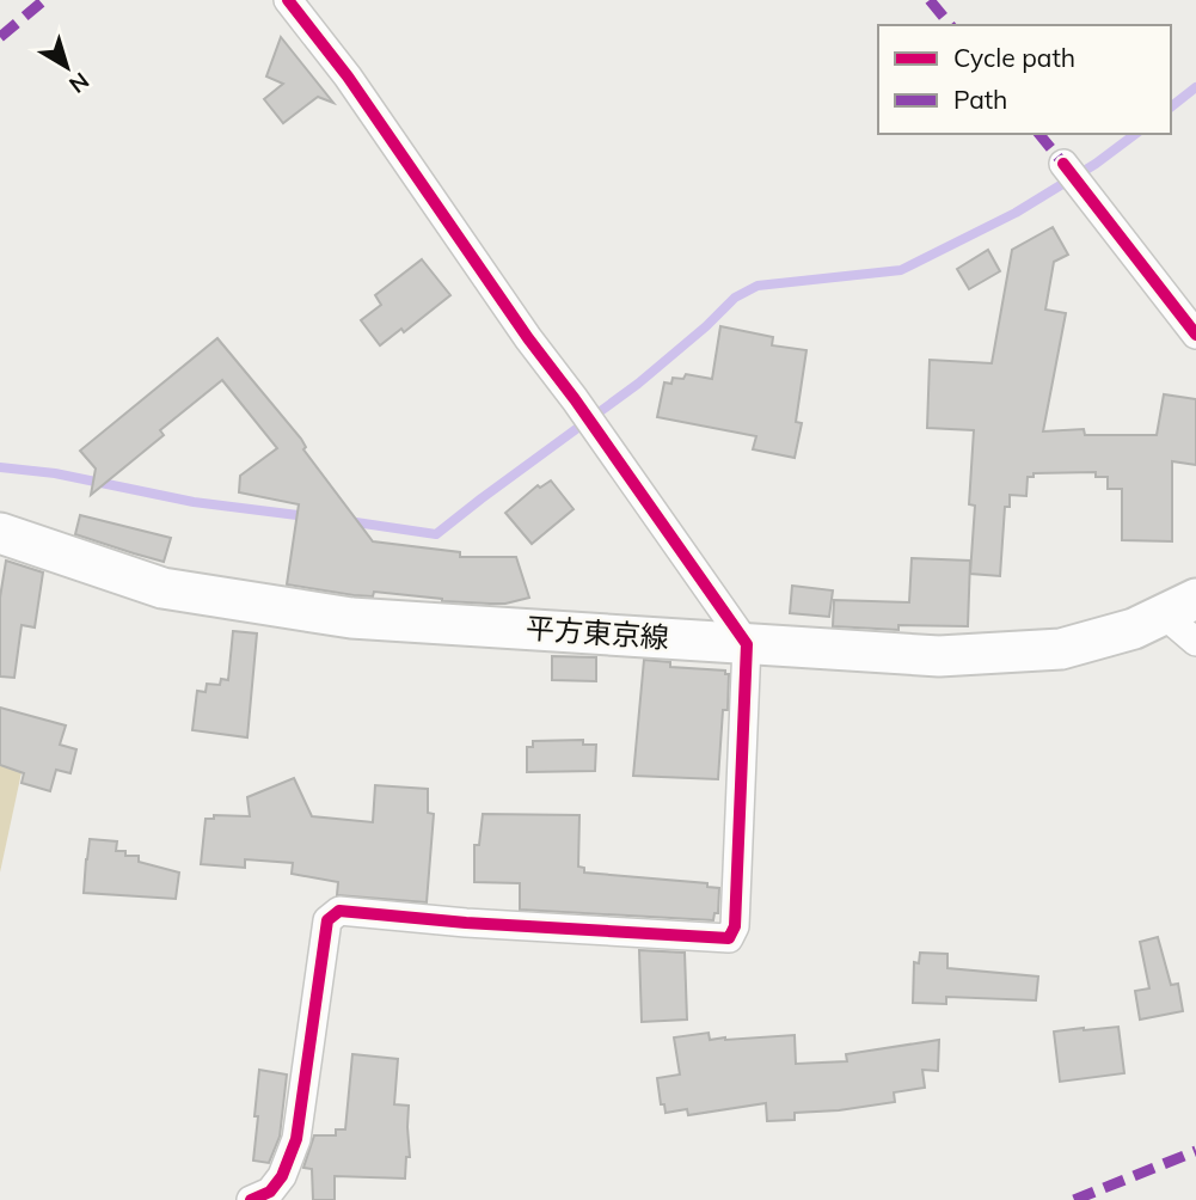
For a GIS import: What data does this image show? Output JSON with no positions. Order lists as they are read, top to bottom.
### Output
{
  "streets": {
    "main road": ["平方東京線"]
  },
  "legend": ["Cycle path", "Path"],
  "north": "bottom right"
}
